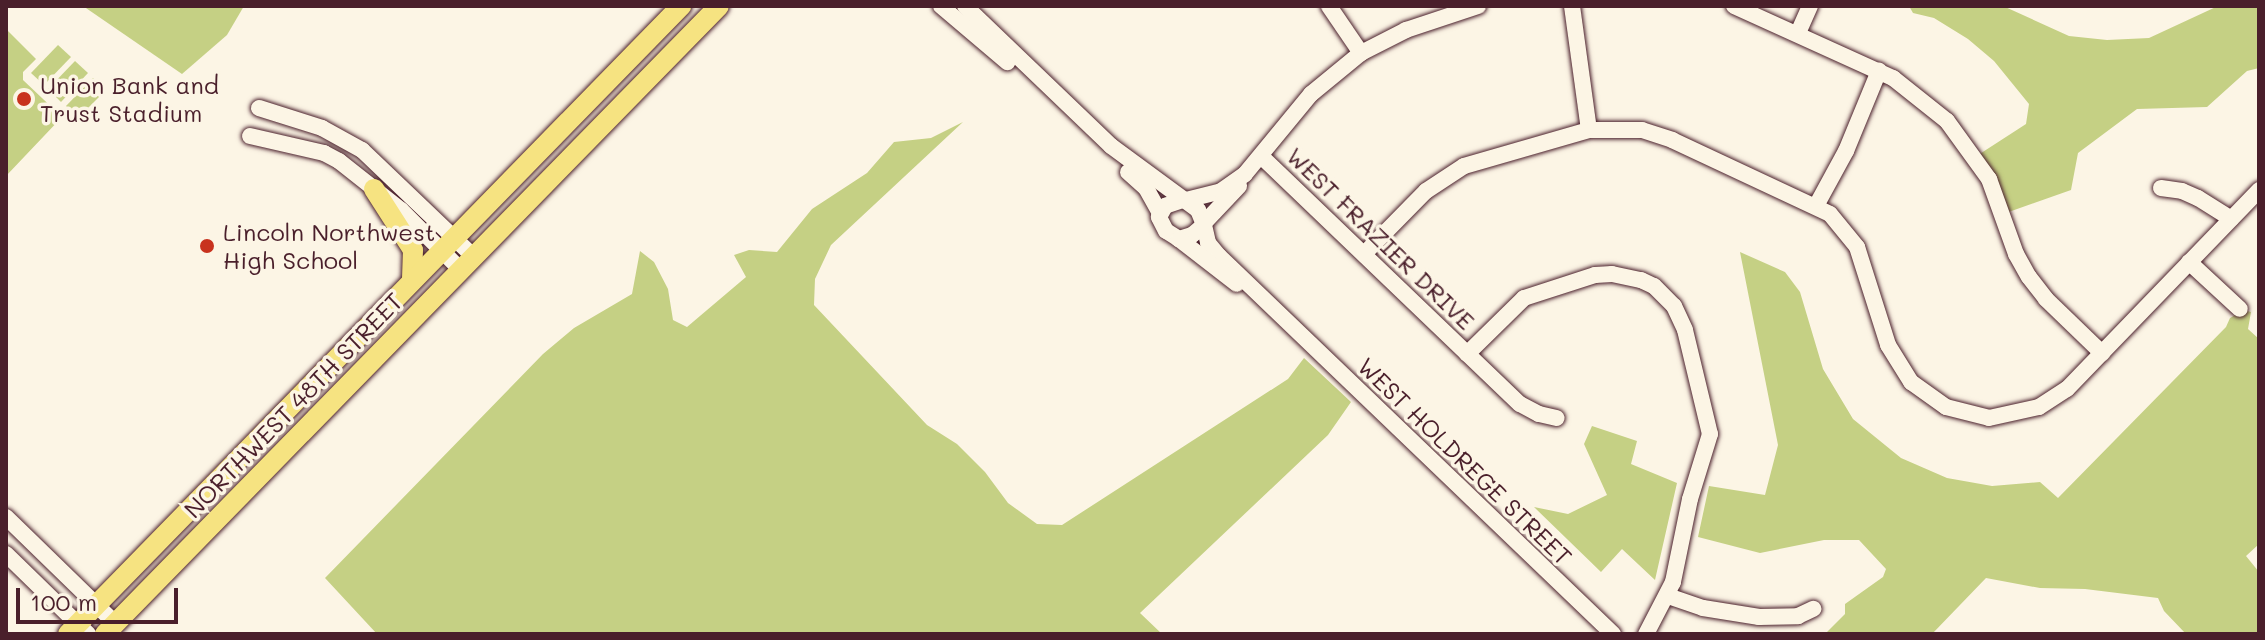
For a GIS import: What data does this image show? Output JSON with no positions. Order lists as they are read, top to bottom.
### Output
{
  "streets": {
    "main road": ["NORTHWEST 48TH STREET"],
    "street": ["WEST FRAZIER DRIVE", "WEST HOLDREGE STREET"]
  },
  "places": ["Union Bank and Trust Stadium", "Lincoln Northwest High School"],
  "scale_bar": "100 m"
}
